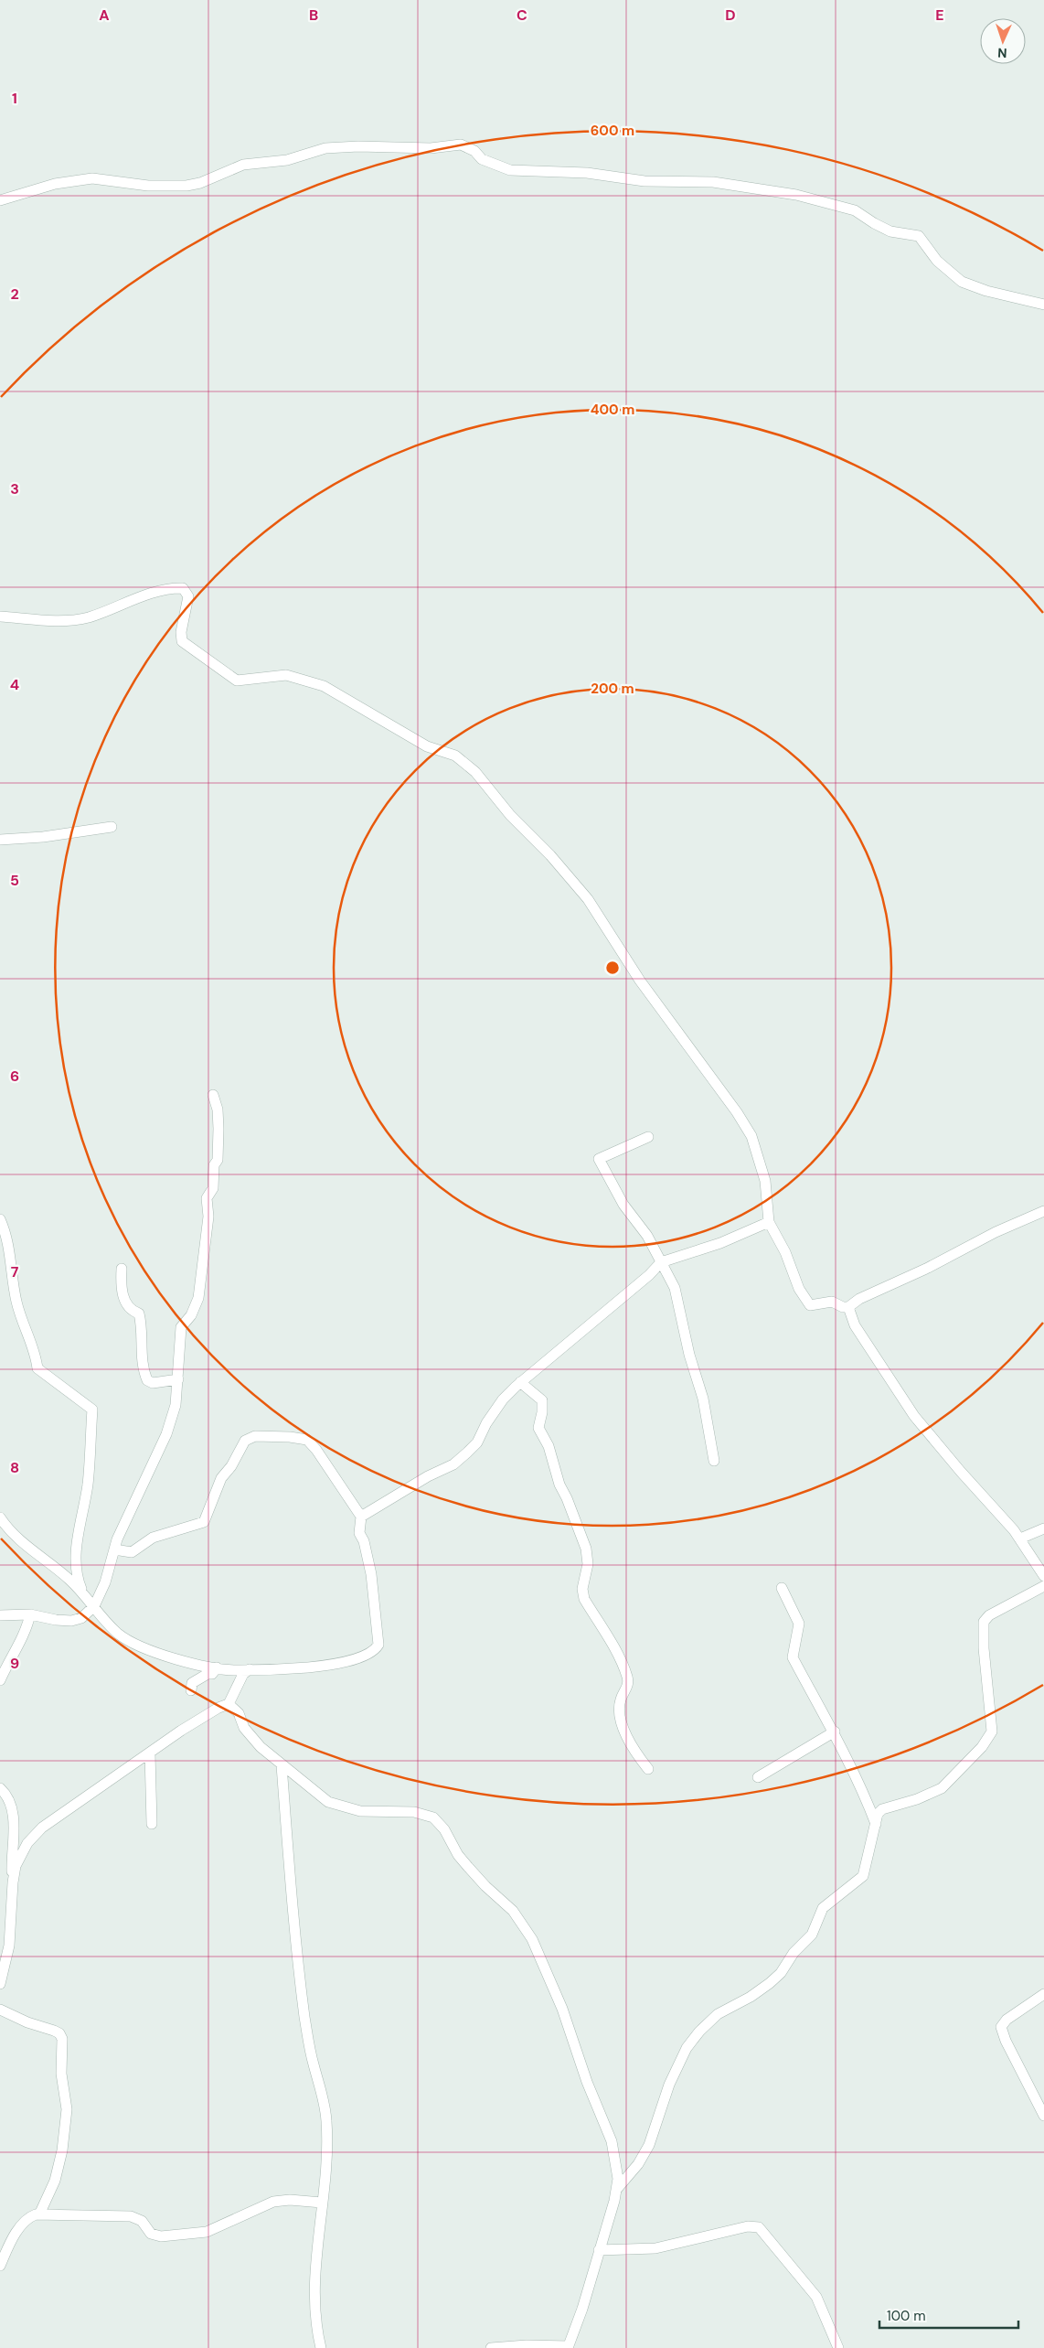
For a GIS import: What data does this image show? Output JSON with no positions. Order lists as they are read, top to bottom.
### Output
{
  "scale_bar": "100 m",
  "north": "bottom",
  "grid": {
    "columns": [
      "A",
      "B",
      "C",
      "D",
      "E"
    ],
    "rows": [
      "1",
      "2",
      "3",
      "4",
      "5",
      "6",
      "7",
      "8",
      "9"
    ]
  },
  "rings": ["600 m", "400 m", "200 m"]
}
